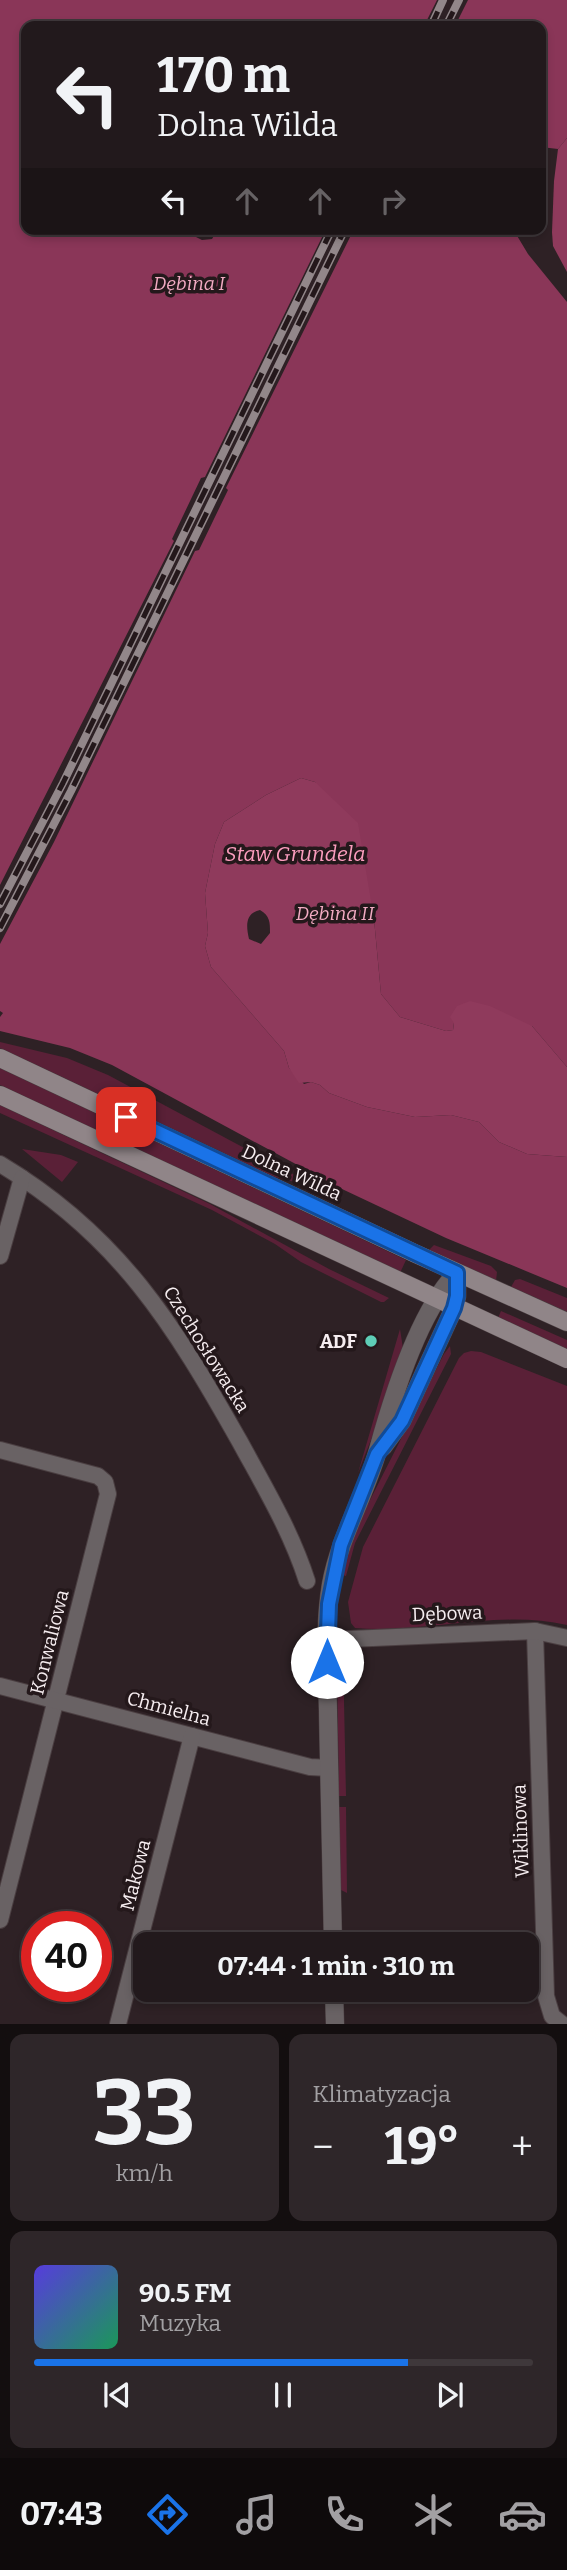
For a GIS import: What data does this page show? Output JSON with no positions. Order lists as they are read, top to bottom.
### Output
{
  "streets": {
    "main road": ["Dolna Wilda"],
    "street": [
      "Czechosłowacka",
      "Dębowa",
      "Konwaliowa",
      "Chmielna",
      "Wiklinowa",
      "Makowa"
    ]
  },
  "crossings": [
    ["Dębowa", "Wiklinowa"],
    ["Konwaliowa", "Chmielna"],
    ["Chmielna", "Makowa"]
  ],
  "water": ["Staw Grundela"],
  "parks": ["Dębina I", "Dębina II"],
  "places": ["ADF"],
  "page": {
    "turn": ["170 m", "Dolna Wilda"],
    "limit": "40",
    "trip": "07:44 · 1 min · 310 m",
    "tile": [
      ["33", "km/h"],
      "Klimatyzacja"
    ],
    "heat": ["−", "19°", "+"],
    "song": ["90.5 FM", "Muzyka"],
    "tabs": "07:43"
  }
}
